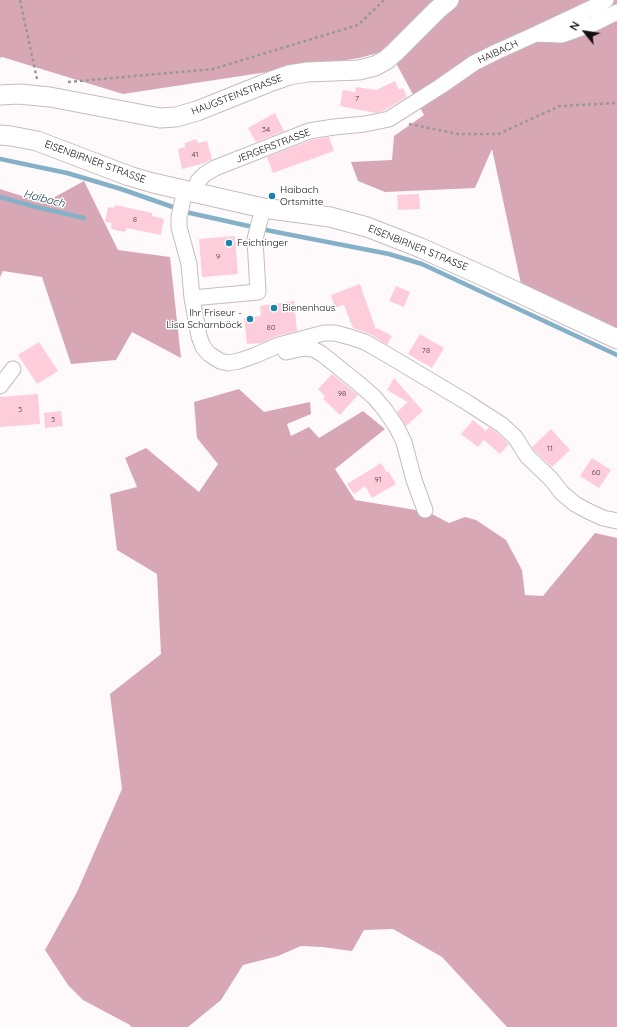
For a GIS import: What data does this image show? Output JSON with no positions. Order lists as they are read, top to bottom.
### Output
{
  "streets": {
    "main road": ["HAUGSTEINSTRASSE", "EISENBIRNER STRASSE"],
    "street": ["HAIBACH", "JERGERSTRASSE"]
  },
  "crossings": [
    ["HAIBACH", "JERGERSTRASSE"],
    ["JERGERSTRASSE", "EISENBIRNER STRASSE"]
  ],
  "water": ["Haibach"],
  "places": [
    "Haibach Ortsmitte",
    "Feichtinger",
    "Bienenhaus",
    "Ihr Friseur - Lisa Scharnböck"
  ],
  "house_numbers": [
    "7",
    "34",
    "41",
    "8",
    "9",
    "80",
    "78",
    "98",
    "3",
    "3",
    "11",
    "60",
    "91"
  ],
  "north": "top left"
}
